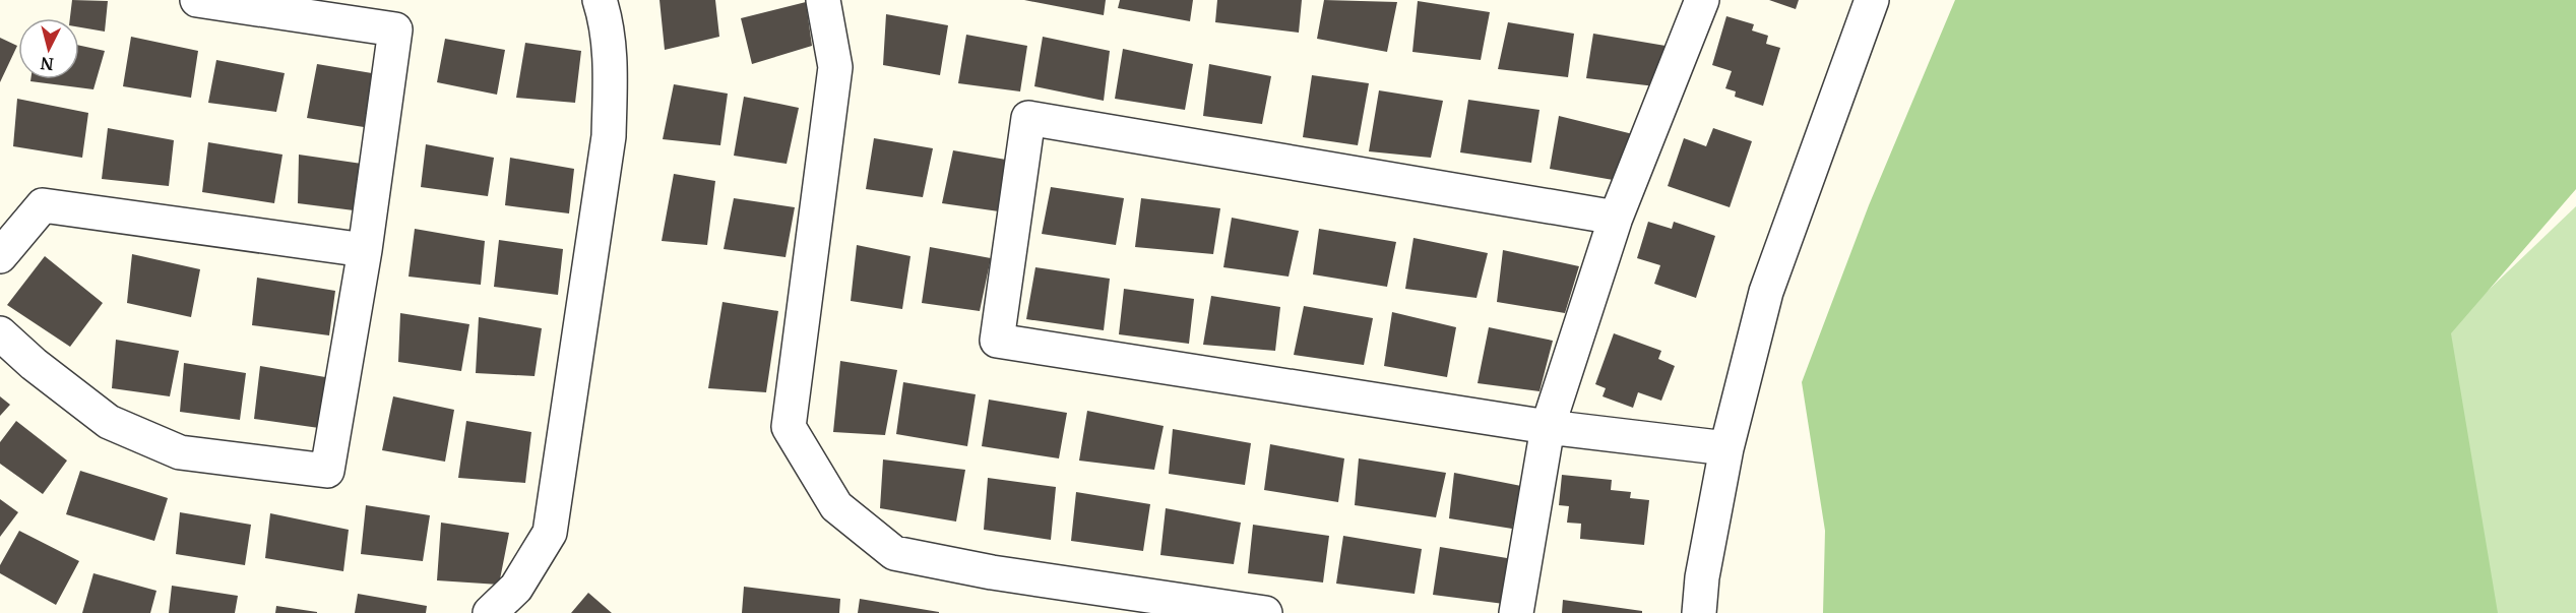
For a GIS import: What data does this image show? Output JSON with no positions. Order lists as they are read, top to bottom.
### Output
{
  "north": "bottom"
}
